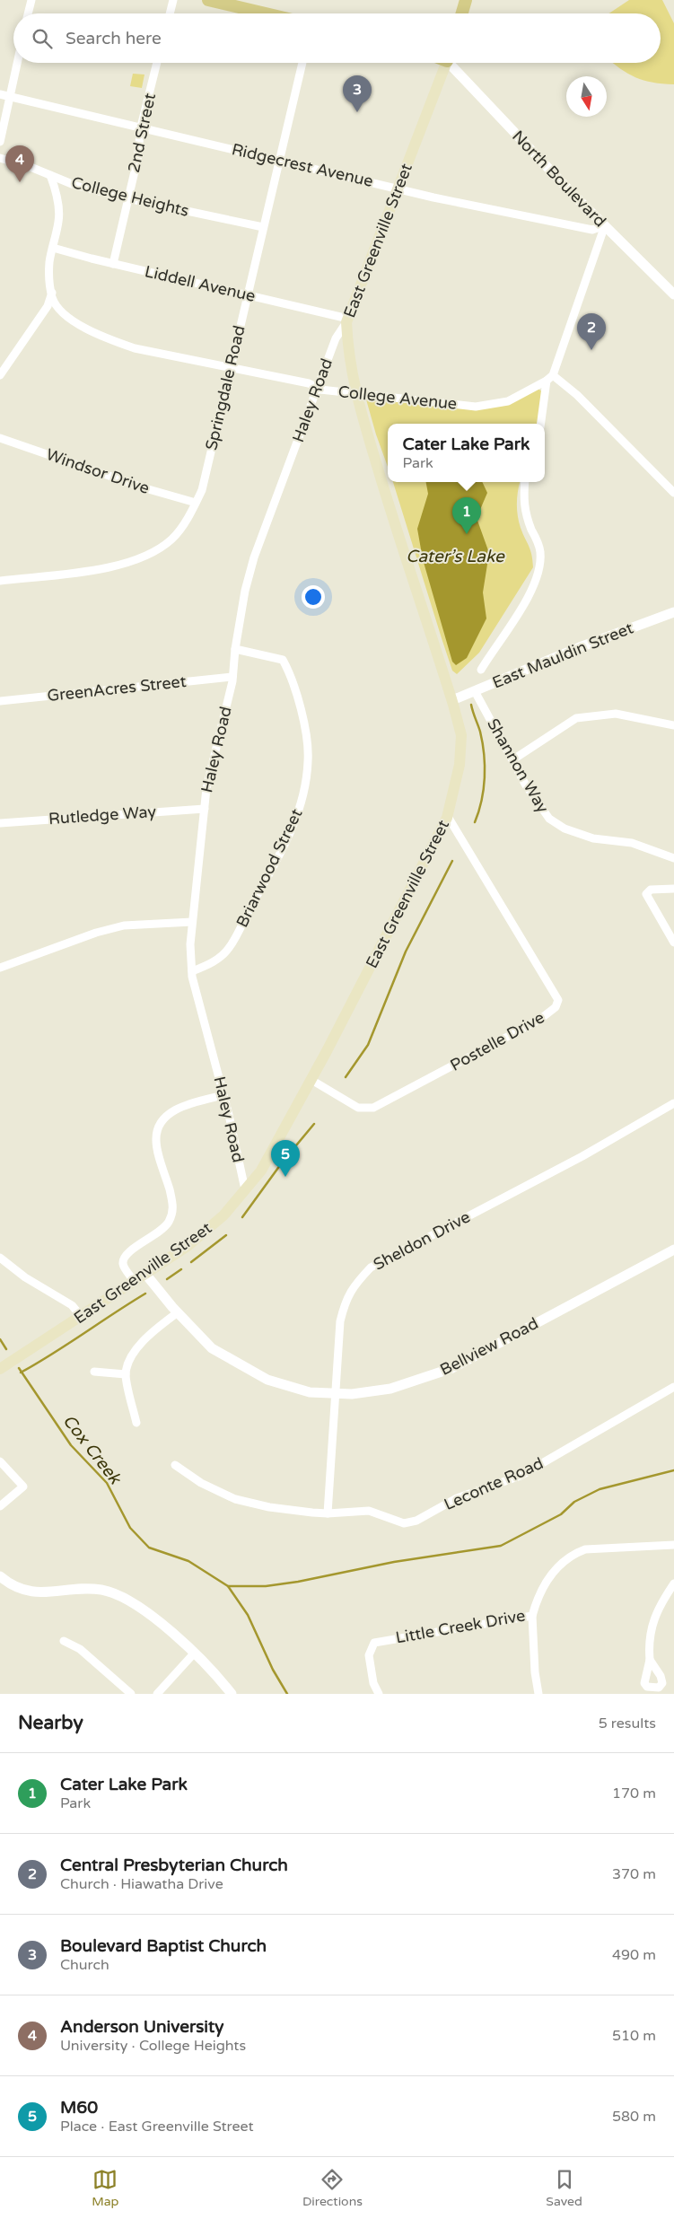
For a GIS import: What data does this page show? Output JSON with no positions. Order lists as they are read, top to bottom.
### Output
{
  "streets": {
    "main road": ["East Greenville Street"],
    "street": [
      "2nd Street",
      "Ridgecrest Avenue",
      "North Boulevard",
      "College Heights",
      "Liddell Avenue",
      "Springdale Road",
      "College Avenue",
      "Haley Road",
      "Windsor Drive",
      "East Mauldin Street",
      "GreenAcres Street",
      "Shannon Way",
      "Rutledge Way",
      "Briarwood Street",
      "Postelle Drive",
      "Sheldon Drive",
      "Bellview Road",
      "Leconte Road",
      "Little Creek Drive"
    ]
  },
  "crossings": [
    ["2nd Street", "Ridgecrest Avenue"],
    ["2nd Street", "College Heights"],
    ["2nd Street", "Liddell Avenue"],
    ["Ridgecrest Avenue", "North Boulevard"],
    ["Ridgecrest Avenue", "East Greenville Street"],
    ["Ridgecrest Avenue", "Springdale Road"],
    ["College Heights", "Springdale Road"],
    ["College Heights", "College Avenue"],
    ["East Greenville Street", "Liddell Avenue"],
    ["East Greenville Street", "College Avenue"],
    ["East Greenville Street", "Haley Road"],
    ["East Greenville Street", "East Mauldin Street"],
    ["East Greenville Street", "Postelle Drive"],
    ["East Greenville Street", "Bellview Road"],
    ["Liddell Avenue", "Springdale Road"],
    ["Liddell Avenue", "College Avenue"],
    ["Liddell Avenue", "Haley Road"],
    ["Springdale Road", "College Avenue"],
    ["Springdale Road", "Windsor Drive"],
    ["College Avenue", "Haley Road"],
    ["Haley Road", "GreenAcres Street"],
    ["Haley Road", "Rutledge Way"],
    ["Haley Road", "Briarwood Street"],
    ["East Mauldin Street", "Shannon Way"],
    ["Sheldon Drive", "Bellview Road"],
    ["Sheldon Drive", "Leconte Road"]
  ],
  "water": ["Cater’s Lake", "Cox Creek"],
  "north": "bottom",
  "page": {
    "search": "Search here",
    "pins": [
      "3",
      "4",
      "2",
      "1",
      "5"
    ],
    "popup": ["Cater Lake Park", "Park"],
    "heading": ["Nearby", "5 results"],
    "list": [
      {
        "mark": "1",
        "name": "Cater Lake Park",
        "note": "Park",
        "value": "170 m"
      },
      {
        "mark": "2",
        "name": "Central Presbyterian Church",
        "note": "Church · Hiawatha Drive",
        "value": "370 m"
      },
      {
        "mark": "3",
        "name": "Boulevard Baptist Church",
        "note": "Church",
        "value": "490 m"
      },
      {
        "mark": "4",
        "name": "Anderson University",
        "note": "University · College Heights",
        "value": "510 m"
      },
      {
        "mark": "5",
        "name": "M60",
        "note": "Place · East Greenville Street",
        "value": "580 m"
      }
    ],
    "nav": ["Map", "Directions", "Saved"]
  }
}
